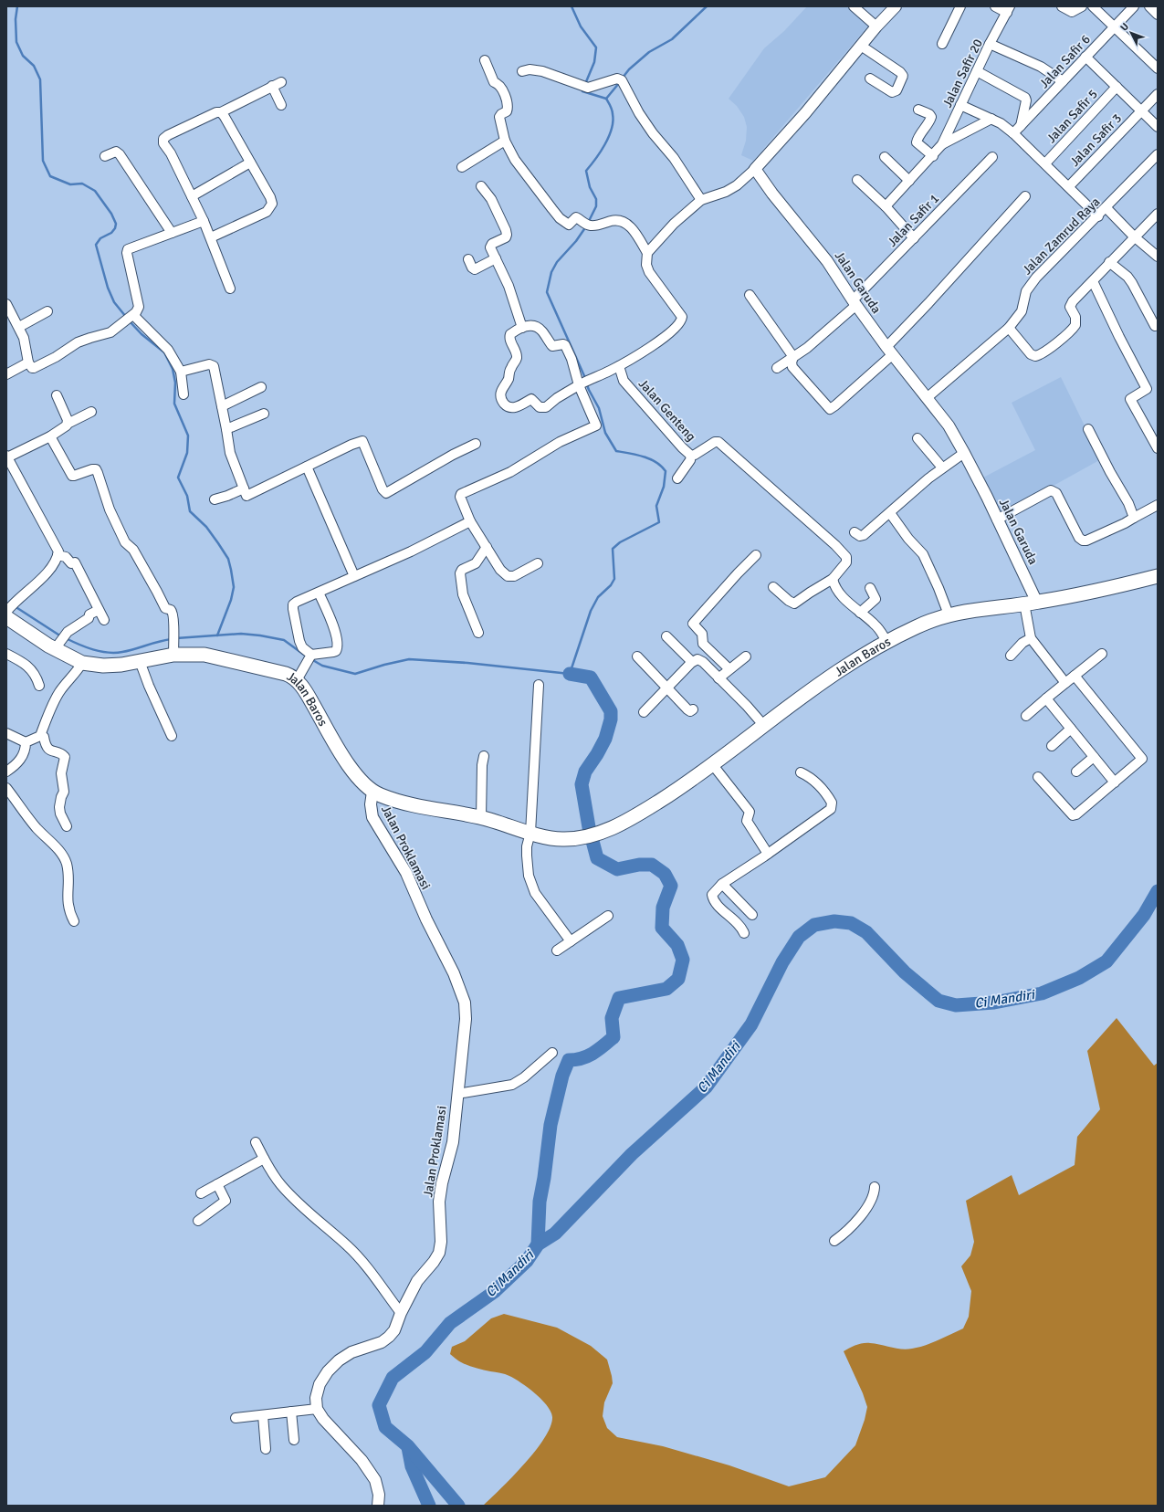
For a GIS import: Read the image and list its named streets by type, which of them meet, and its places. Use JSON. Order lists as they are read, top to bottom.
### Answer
{
  "streets": {
    "main road": ["Jalan Baros"],
    "street": [
      "Jalan Safir 6",
      "Jalan Safir 20",
      "Jalan Safir 5",
      "Jalan Safir 3",
      "Jalan Safir 1",
      "Jalan Zamrud Raya",
      "Jalan Garuda",
      "Jalan Genteng",
      "Jalan Proklamasi"
    ]
  },
  "crossings": [
    ["Jalan Safir 1", "Jalan Garuda"],
    ["Jalan Zamrud Raya", "Jalan Garuda"],
    ["Jalan Garuda", "Jalan Baros"],
    ["Jalan Baros", "Jalan Proklamasi"]
  ],
  "water": ["Ci Mandiri"],
  "north": "top left"
}
